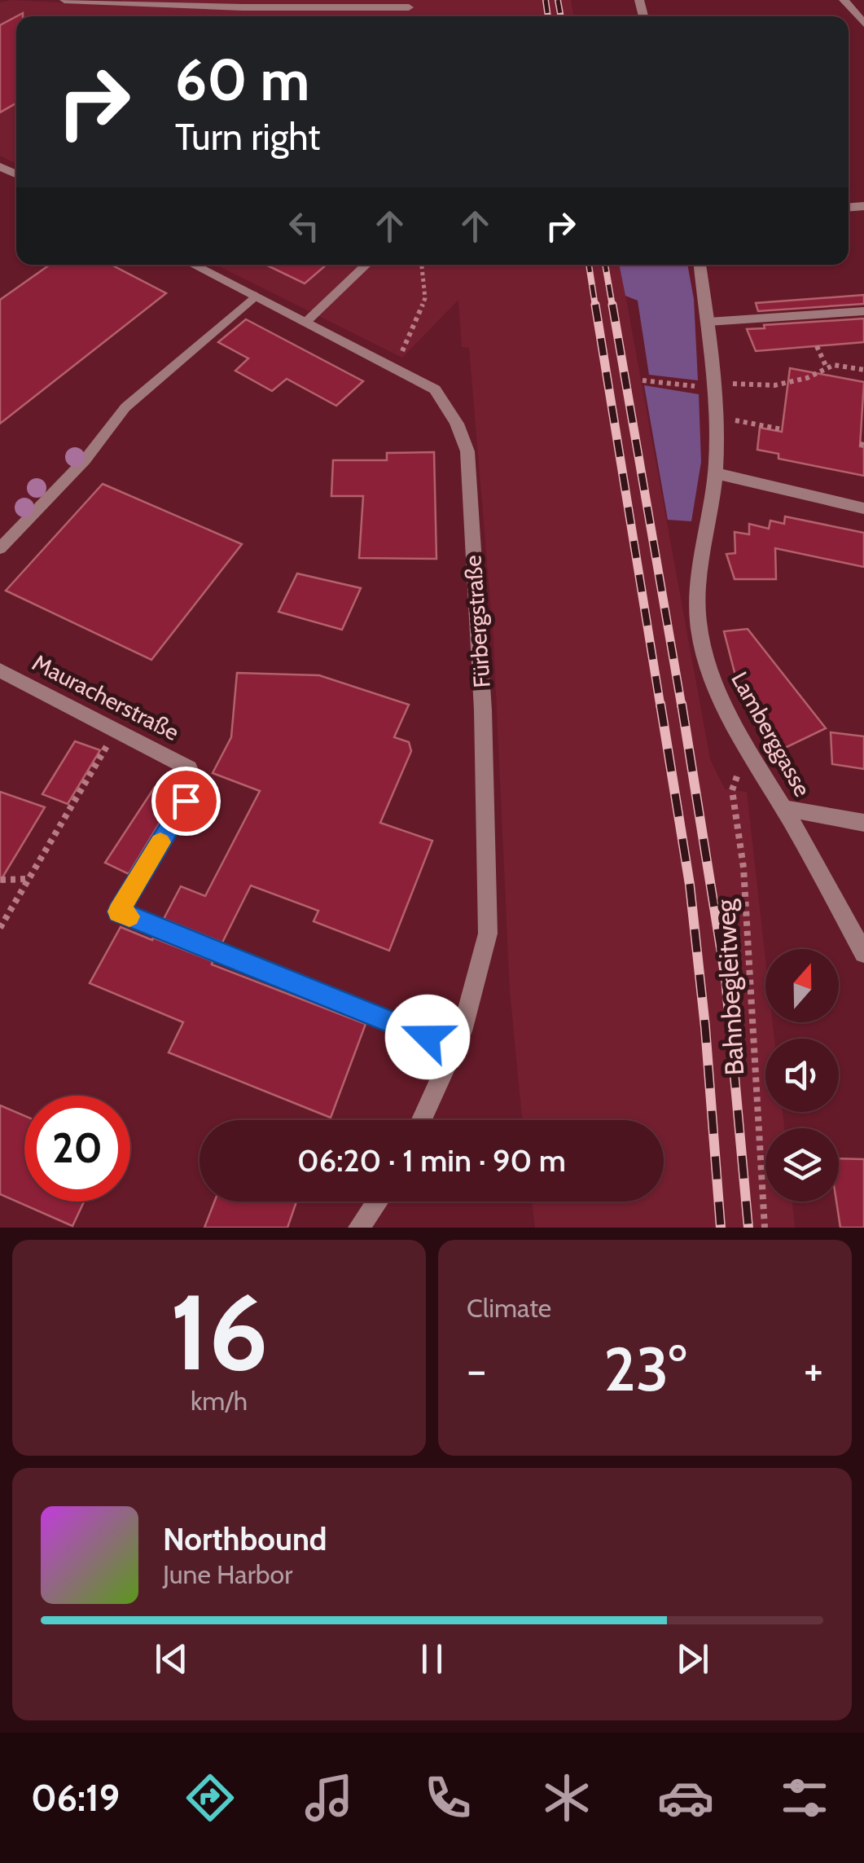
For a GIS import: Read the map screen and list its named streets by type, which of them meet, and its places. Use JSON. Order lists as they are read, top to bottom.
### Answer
{
  "streets": {
    "street": ["Fürbergstraße", "Mauracherstraße", "Lamberggasse"],
    "path": ["Bahnbegleitweg"]
  },
  "crossings": [
    ["Lamberggasse", "Bahnbegleitweg"]
  ],
  "north": "top",
  "page": {
    "turn": ["60 m", "Turn right"],
    "limit": "20",
    "trip": "06:20 · 1 min · 90 m",
    "tile": [
      ["16", "km/h"],
      "Climate"
    ],
    "heat": ["−", "23°", "+"],
    "song": ["Northbound", "June Harbor"],
    "tabs": "06:19"
  }
}
